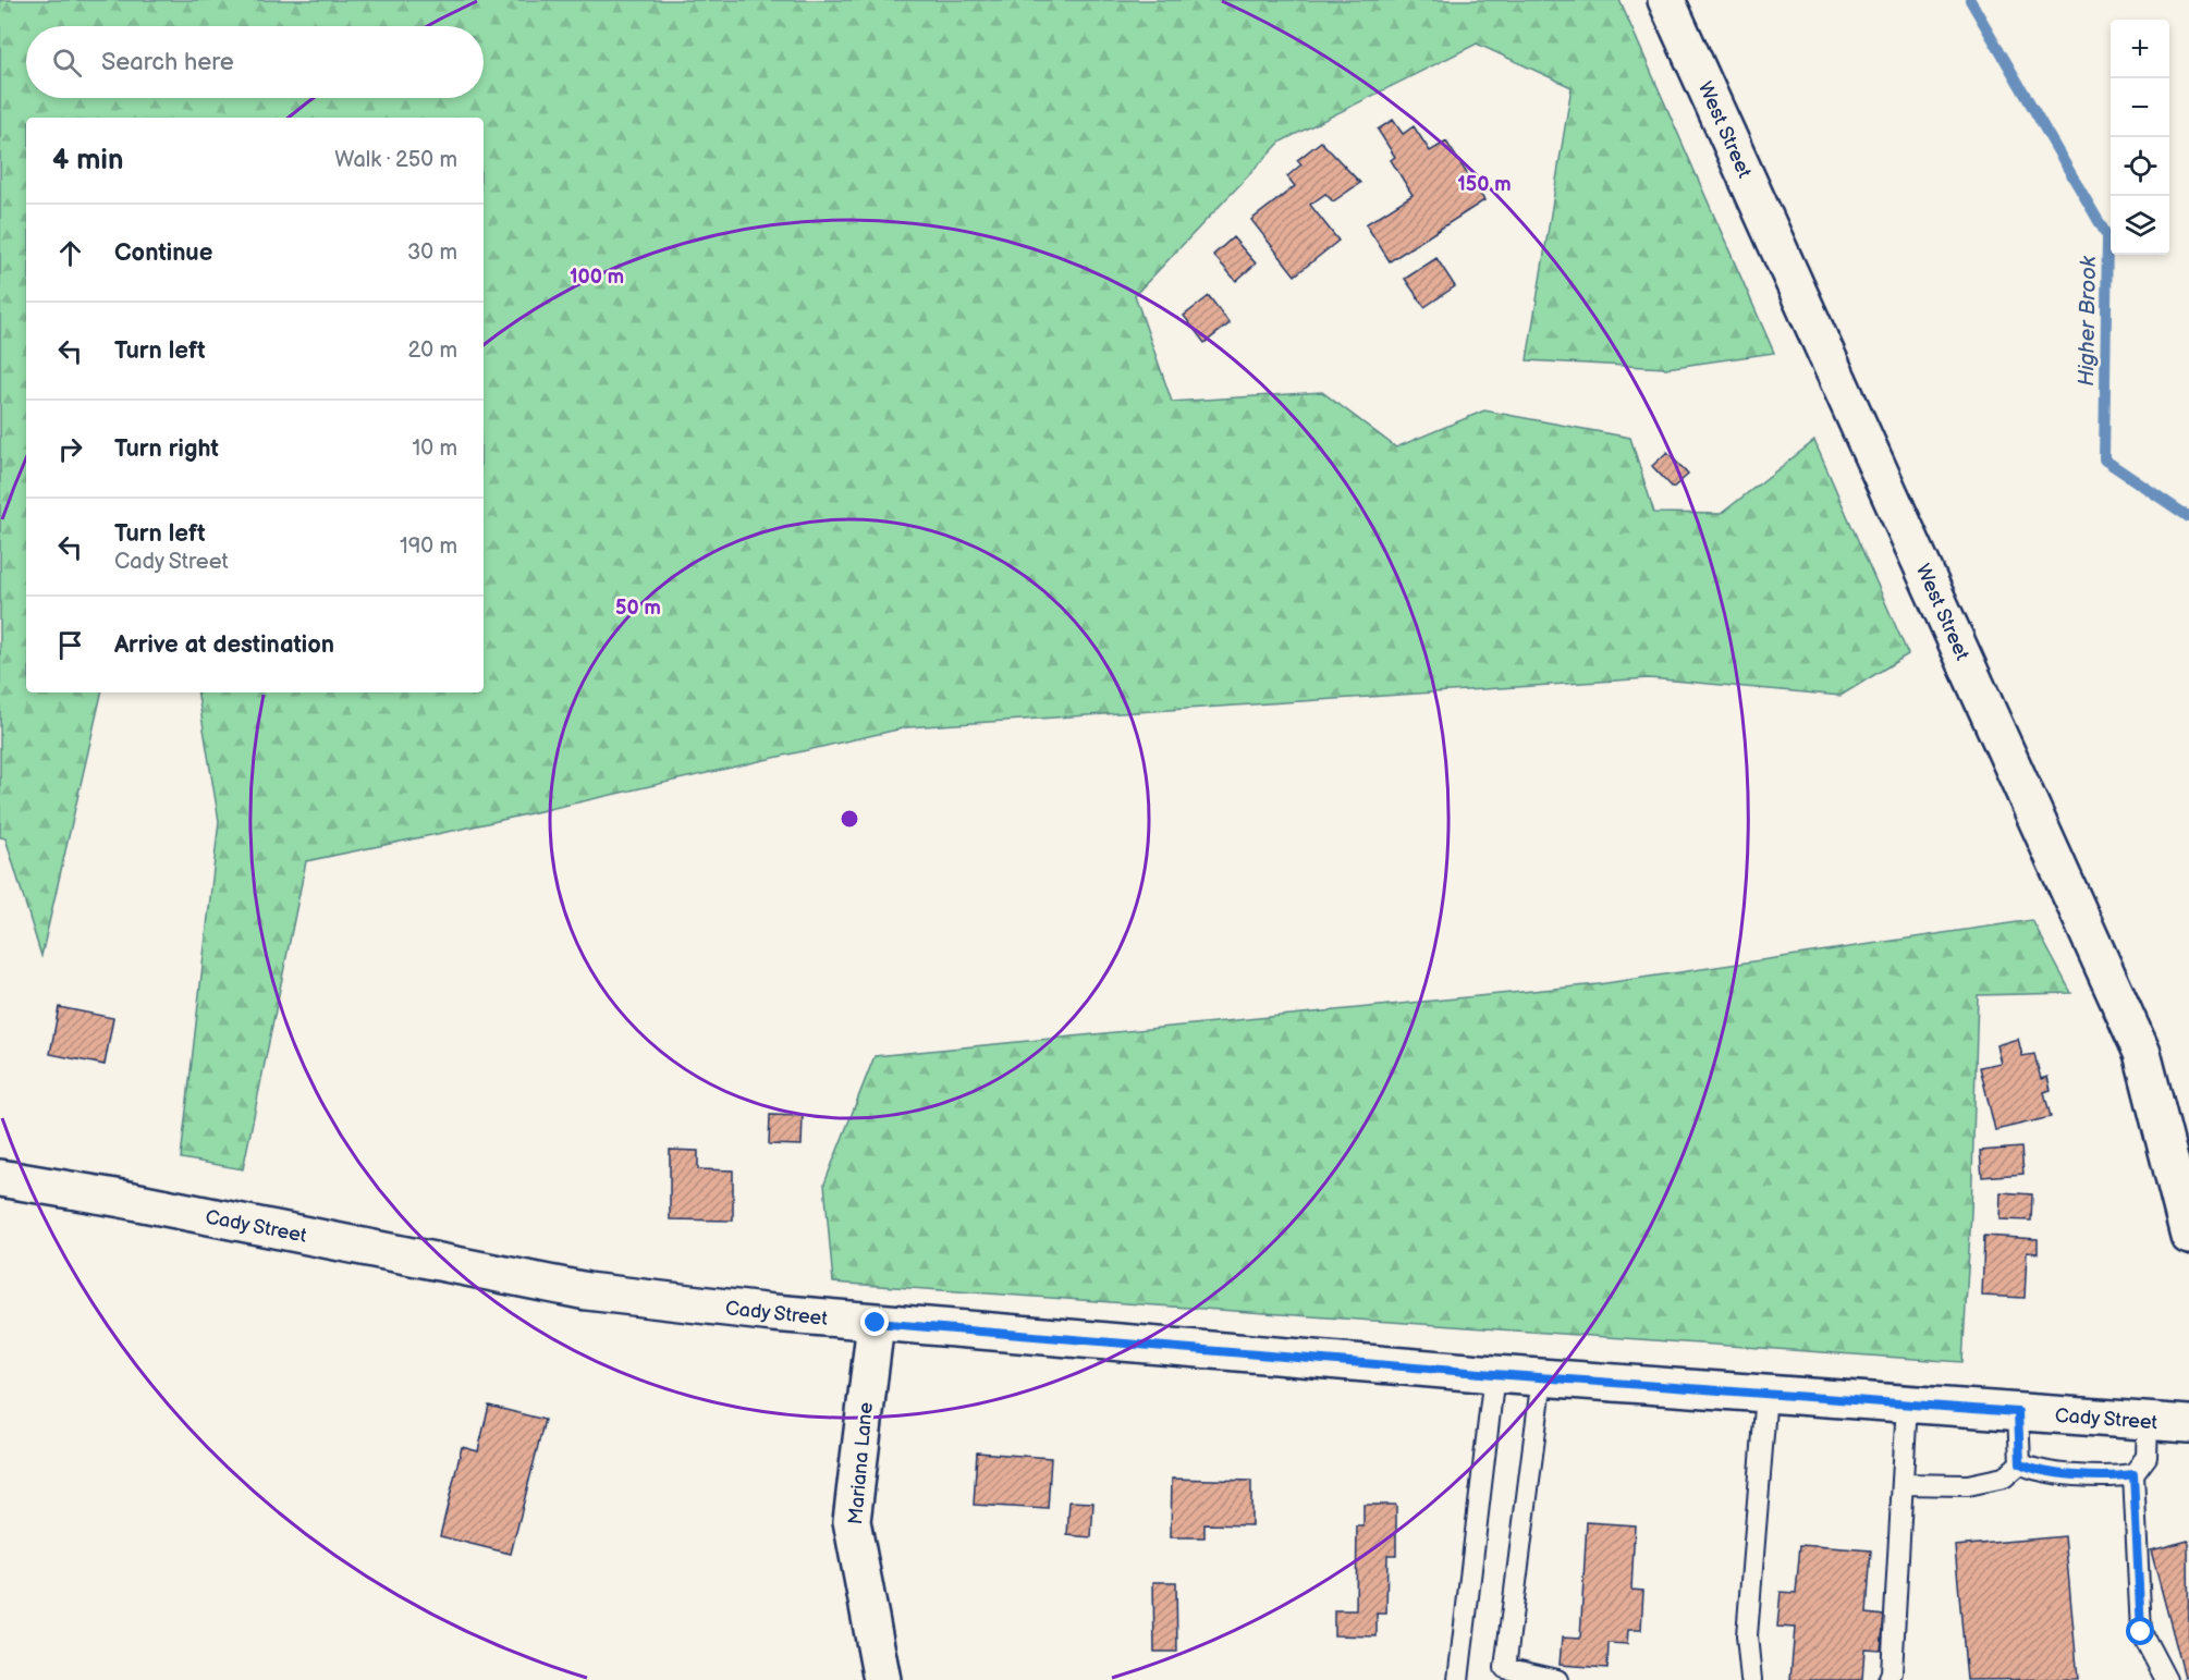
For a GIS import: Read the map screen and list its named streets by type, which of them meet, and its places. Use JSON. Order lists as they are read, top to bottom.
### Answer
{
  "streets": {
    "street": ["West Street", "Cady Street", "Mariana Lane"]
  },
  "crossings": [
    ["Cady Street", "Mariana Lane"]
  ],
  "water": ["Higher Brook"],
  "page": {
    "map_buttons": ["+", "−"],
    "search": "Search here",
    "heading": ["4 min", "Walk · 250 m"],
    "list": [
      ["Continue", "30 m"],
      ["Turn left", "20 m"],
      ["Turn right", "10 m"],
      ["Turn left", "Cady Street", "190 m"],
      "Arrive at destination"
    ]
  },
  "rings": ["150 m", "100 m", "50 m"]
}
